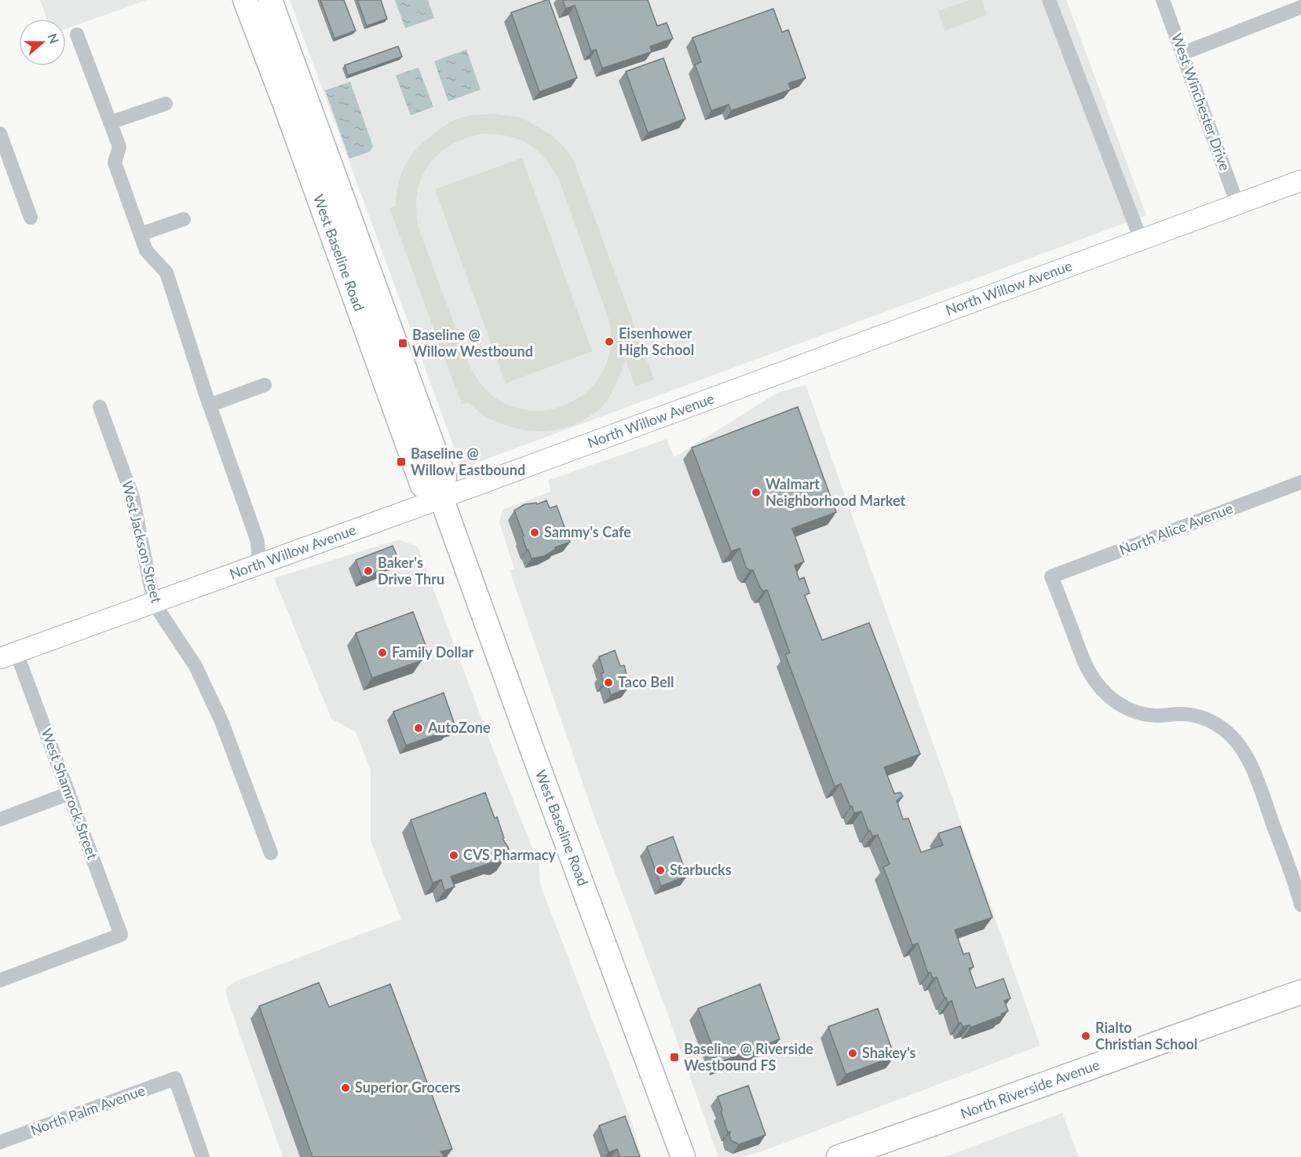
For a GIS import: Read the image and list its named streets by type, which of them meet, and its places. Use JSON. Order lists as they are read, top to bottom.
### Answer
{
  "streets": {
    "main road": ["West Baseline Road", "North Riverside Avenue"],
    "street": [
      "West Winchester Drive",
      "North Willow Avenue",
      "North Alice Avenue",
      "West Jackson Street",
      "West Shamrock Street",
      "North Palm Avenue"
    ]
  },
  "crossings": [
    ["West Winchester Drive", "North Willow Avenue"],
    ["West Baseline Road", "North Willow Avenue"],
    ["North Willow Avenue", "West Jackson Street"],
    ["North Willow Avenue", "West Shamrock Street"]
  ],
  "places": {
    "other": [
      "Eisenhower High School",
      "Walmart Neighborhood Market",
      "Sammy's Cafe",
      "Baker's Drive Thru",
      "Family Dollar",
      "Taco Bell",
      "AutoZone",
      "CVS Pharmacy",
      "Starbucks",
      "Rialto Christian School",
      "Shakey's",
      "Superior Grocers"
    ],
    "transit": ["Baseline @ Willow Westbound", "Baseline @ Willow Eastbound", "Baseline @ Riverside Westbound FS"]
  },
  "north": "right"
}
